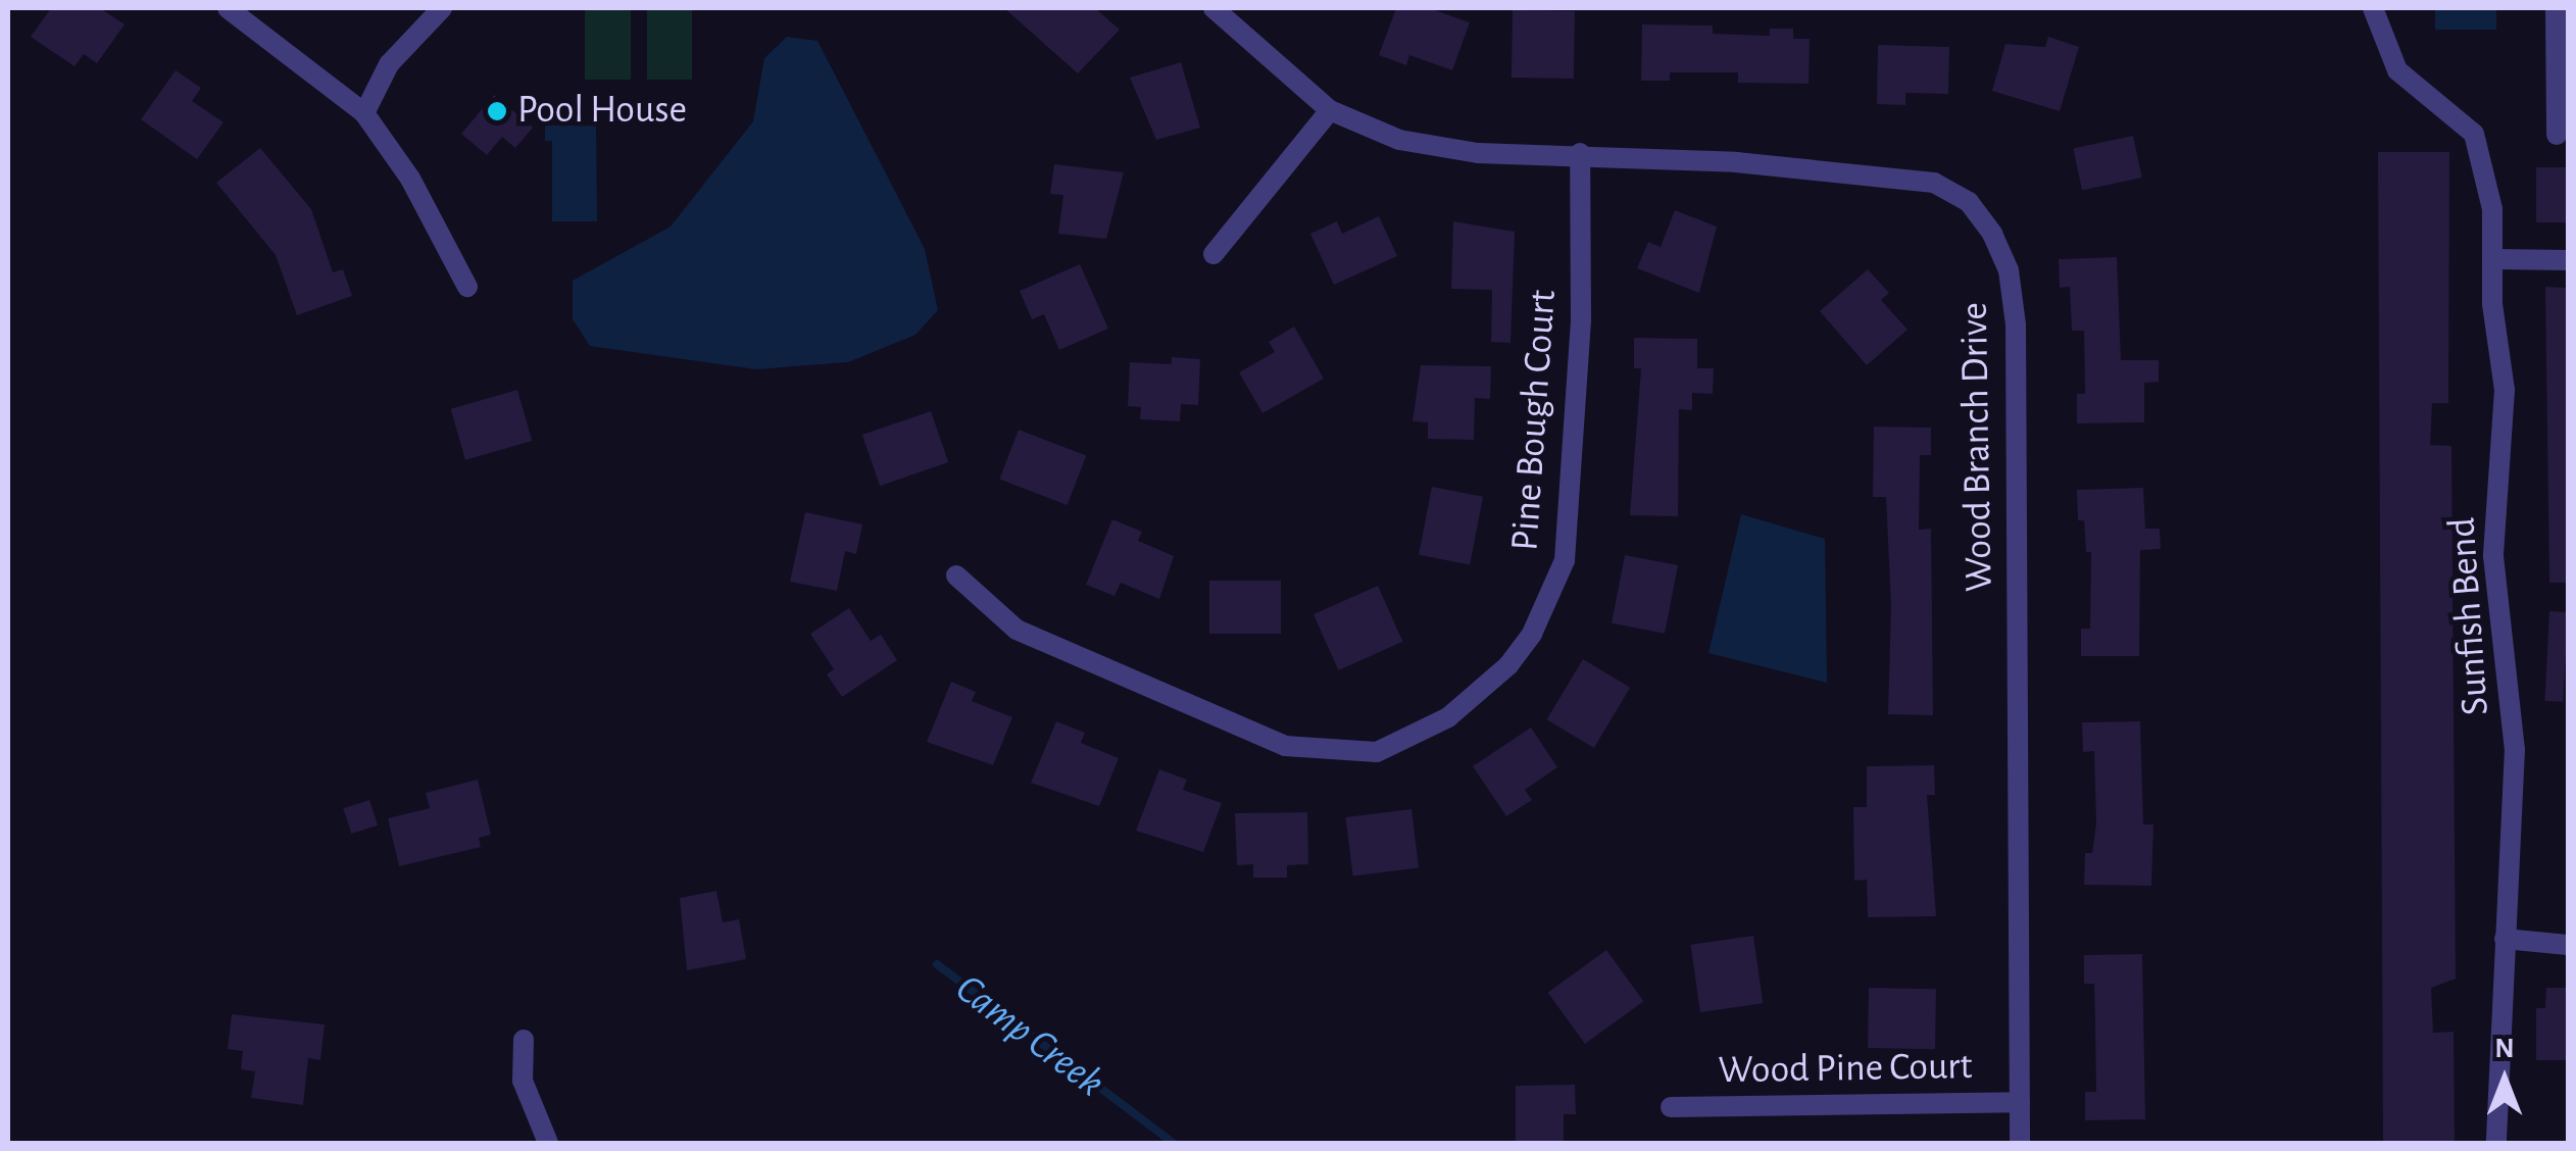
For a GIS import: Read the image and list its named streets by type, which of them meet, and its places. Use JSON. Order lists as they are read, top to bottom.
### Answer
{
  "streets": {
    "street": [
      "Pine Bough Court",
      "Wood Branch Drive",
      "Sunfish Bend",
      "Wood Pine Court"
    ]
  },
  "crossings": [
    ["Pine Bough Court", "Wood Branch Drive"],
    ["Wood Branch Drive", "Wood Pine Court"]
  ],
  "water": ["Camp Creek"],
  "places": ["Pool House"],
  "north": "top"
}
